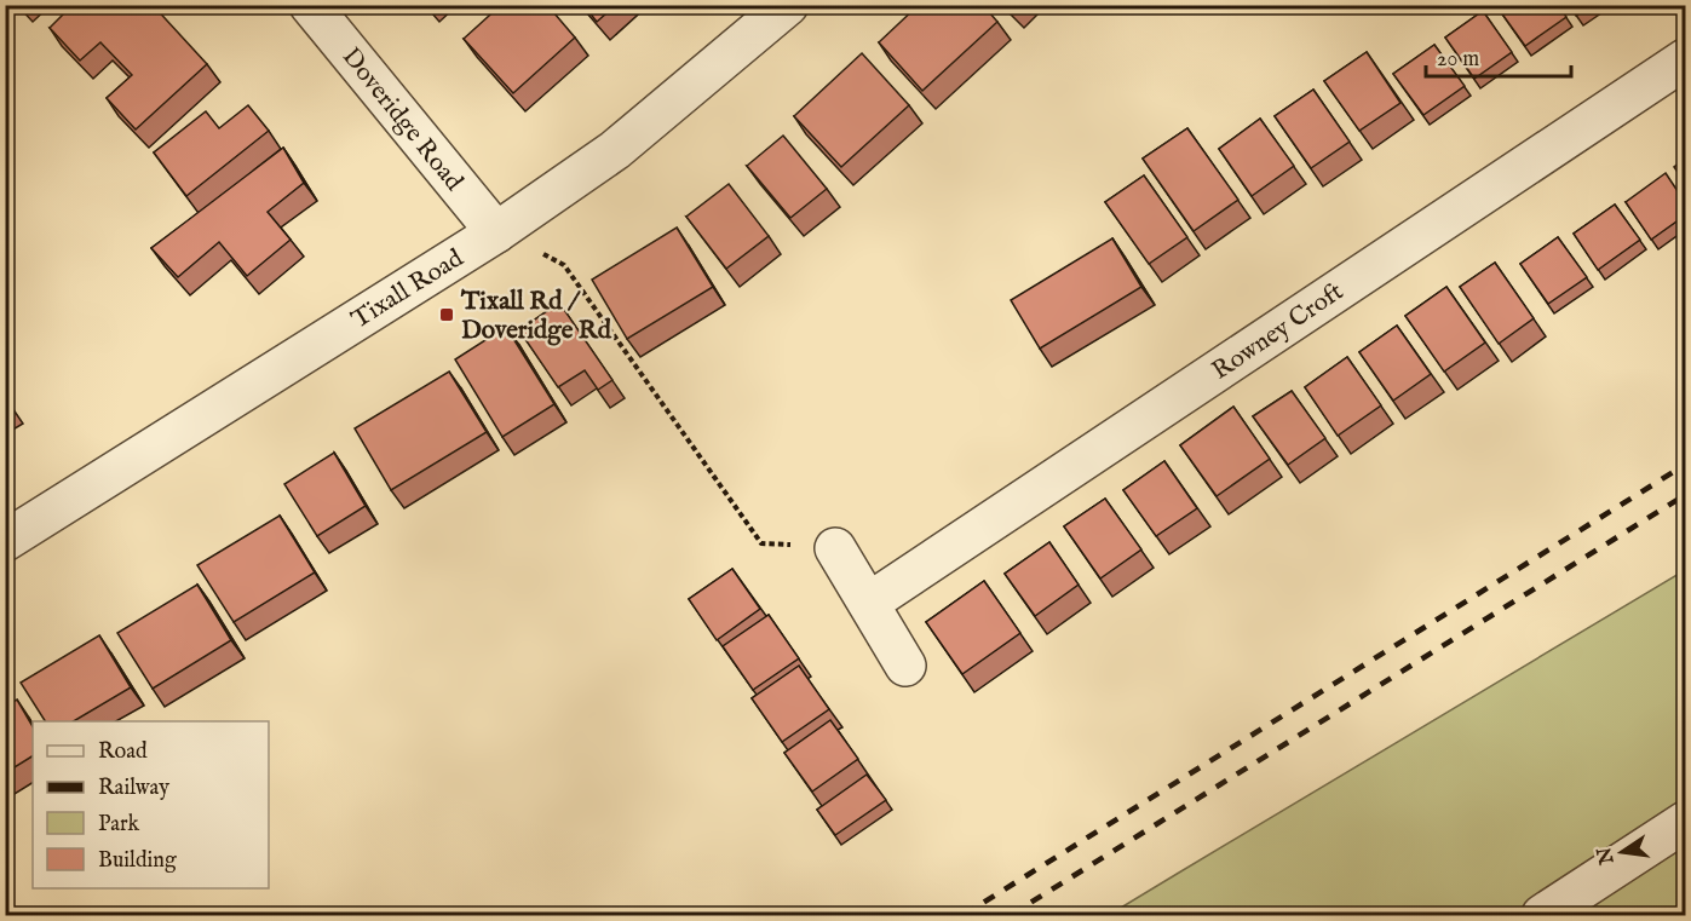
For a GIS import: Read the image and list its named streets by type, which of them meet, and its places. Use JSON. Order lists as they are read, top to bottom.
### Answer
{
  "streets": {
    "street": ["Doveridge Road", "Tixall Road", "Rowney Croft"]
  },
  "crossings": [
    ["Doveridge Road", "Tixall Road"]
  ],
  "places": {
    "transit": ["Tixall Rd / Doveridge Rd"]
  },
  "legend": [
    "Road",
    "Railway",
    "Park",
    "Building"
  ],
  "scale_bar": "20 m",
  "north": "left"
}
